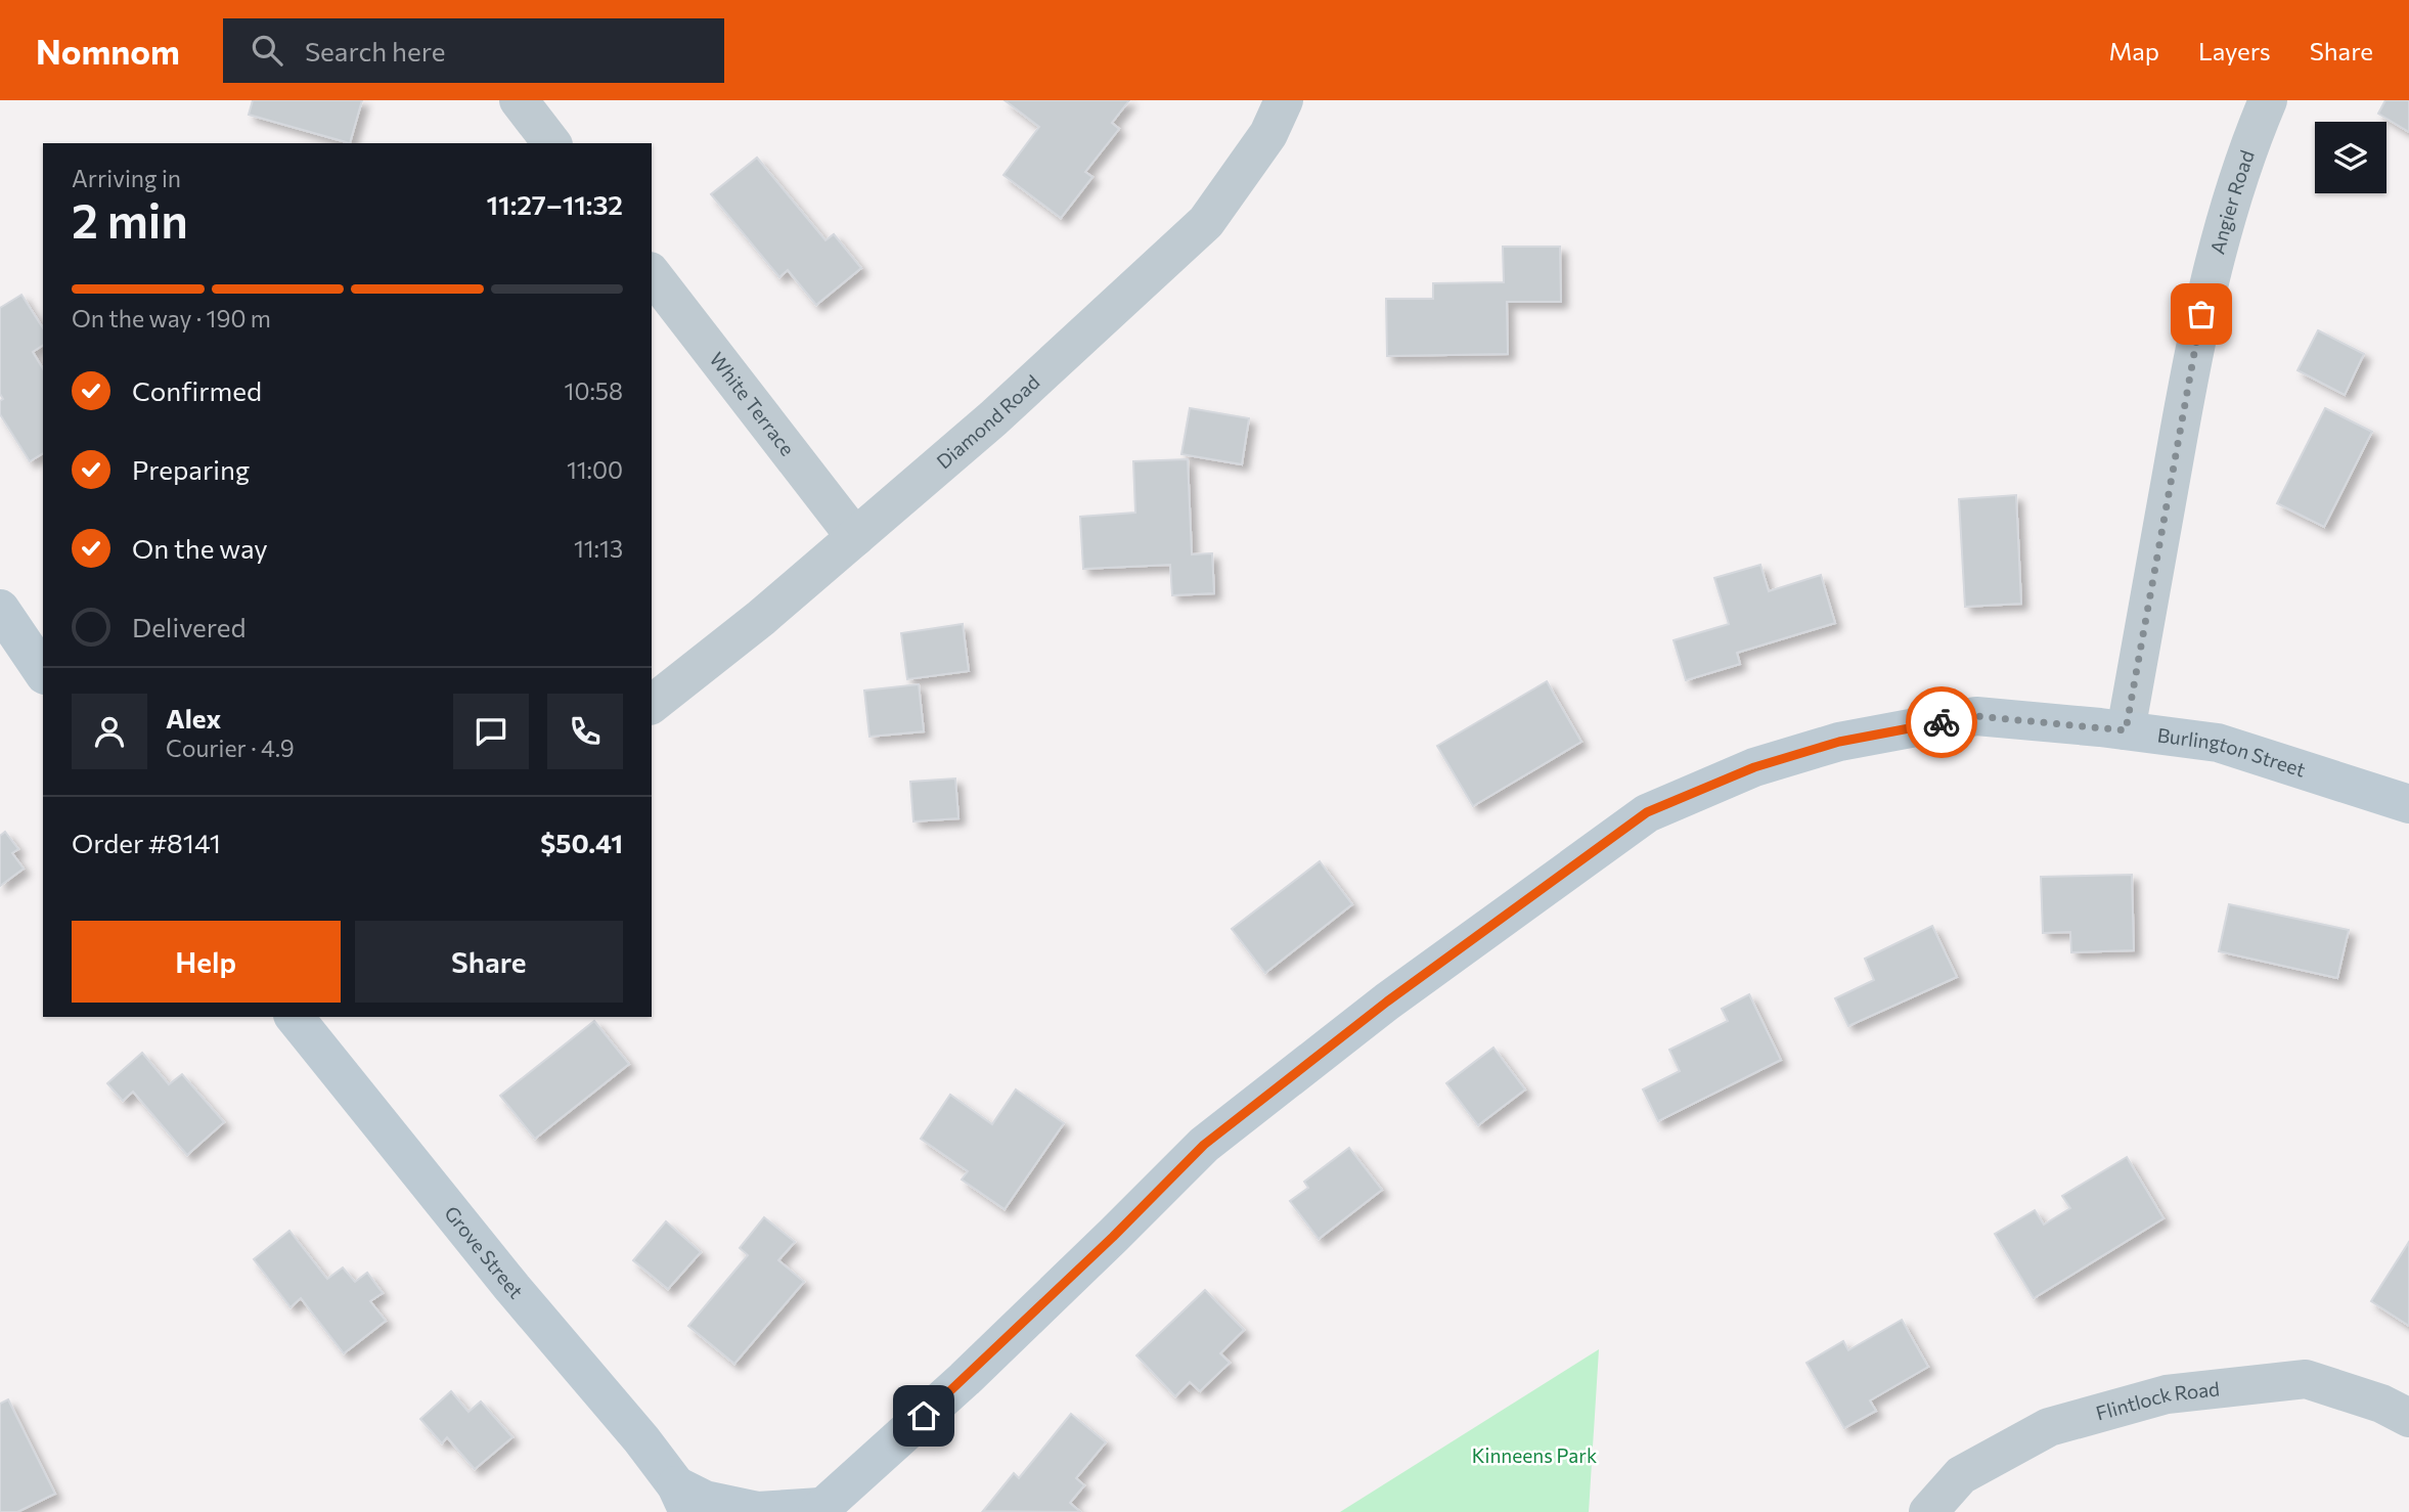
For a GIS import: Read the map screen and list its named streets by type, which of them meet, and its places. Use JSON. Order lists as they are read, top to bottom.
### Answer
{
  "streets": {
    "street": [
      "Angier Road",
      "White Terrace",
      "Diamond Road",
      "Burlington Street",
      "Grove Street",
      "Flintlock Road"
    ]
  },
  "crossings": [
    ["Angier Road", "Burlington Street"],
    ["White Terrace", "Diamond Road"],
    ["Burlington Street", "Grove Street"]
  ],
  "parks": ["Kinneens Park"],
  "page": {
    "header": "Nomnom",
    "search": "Search here",
    "nav": ["Map", "Layers", "Share"],
    "heading": ["2 min", "Arriving in", "11:27–11:32"],
    "panel": [
      "Alex",
      "Courier · 4.9",
      "Order #8141",
      "$50.41"
    ],
    "bar": "On the way · 190 m",
    "list": [
      ["Confirmed", "10:58"],
      ["Preparing", "11:00"],
      ["On the way", "11:13"],
      "Delivered"
    ],
    "buttons": ["Help", "Share"]
  }
}
